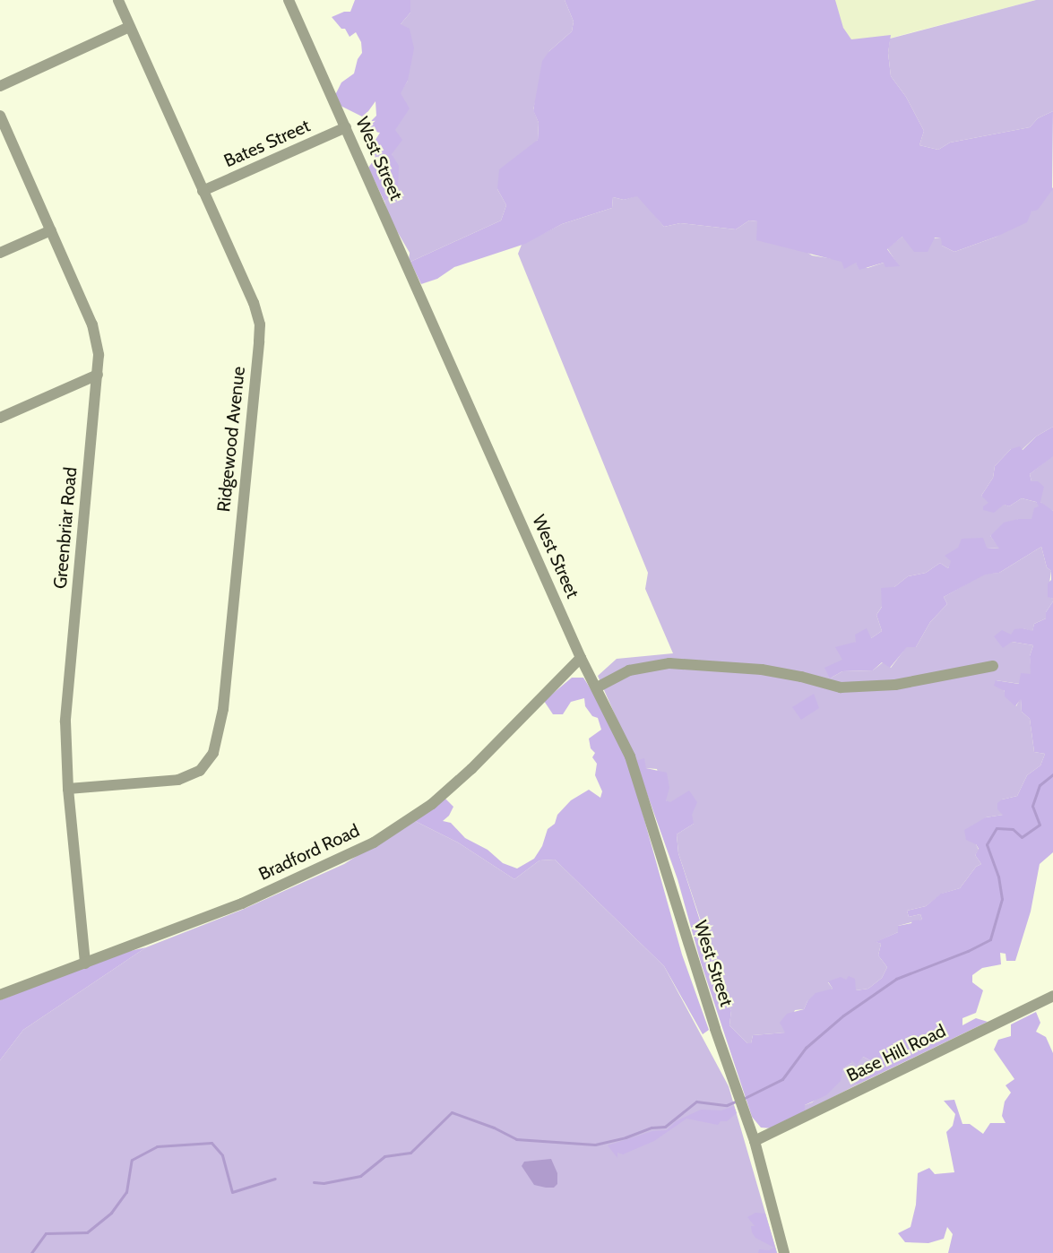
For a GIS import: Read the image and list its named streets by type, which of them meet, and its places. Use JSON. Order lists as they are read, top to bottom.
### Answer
{
  "streets": {
    "street": [
      "Bates Street",
      "West Street",
      "Ridgewood Avenue",
      "Greenbriar Road",
      "Bradford Road",
      "Base Hill Road"
    ]
  },
  "crossings": [
    ["Bates Street", "West Street"],
    ["Bates Street", "Ridgewood Avenue"],
    ["West Street", "Bradford Road"],
    ["West Street", "Base Hill Road"],
    ["Ridgewood Avenue", "Greenbriar Road"],
    ["Greenbriar Road", "Bradford Road"]
  ]
}
